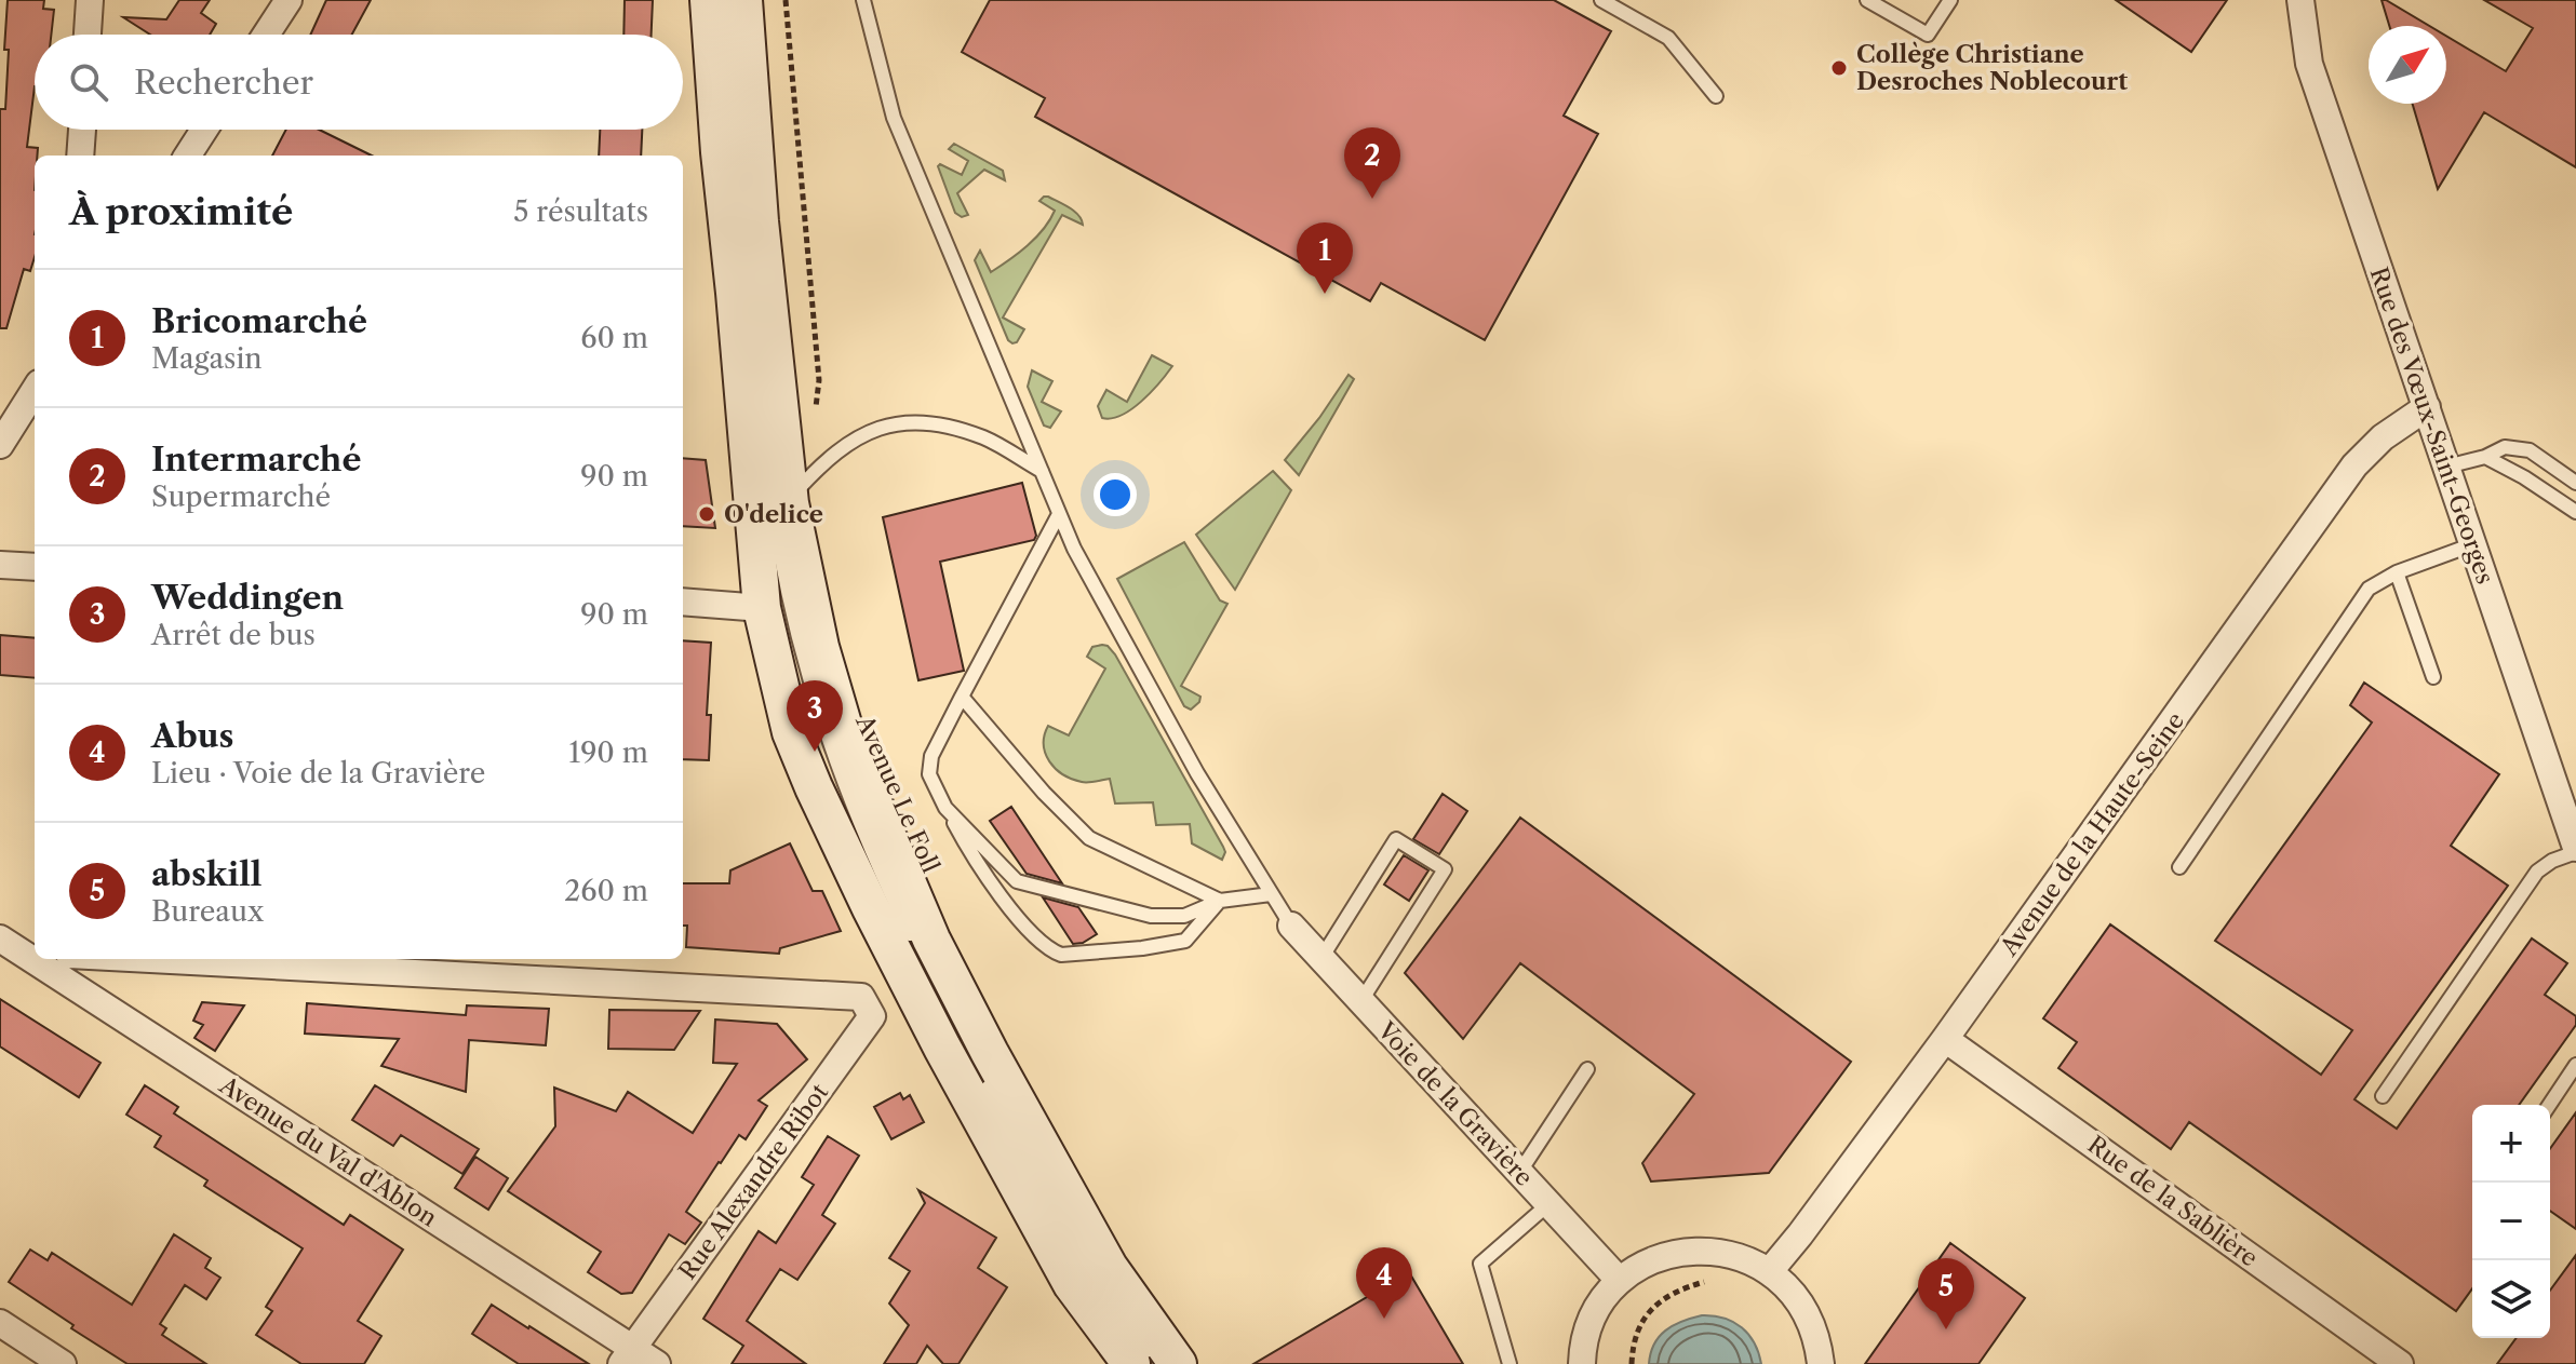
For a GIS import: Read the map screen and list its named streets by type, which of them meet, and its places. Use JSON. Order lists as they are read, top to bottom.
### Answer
{
  "streets": {
    "main road": ["Avenue Le Foll"],
    "street": [
      "Rue des Vœux-Saint-Georges",
      "Avenue de la Haute-Seine",
      "Voie de la Gravière",
      "Avenue du Val d'Ablon",
      "Rue Alexandre Ribot",
      "Rue de la Sablière"
    ]
  },
  "crossings": [
    ["Rue des Vœux-Saint-Georges", "Avenue de la Haute-Seine"],
    ["Avenue de la Haute-Seine", "Rue de la Sablière"],
    ["Avenue du Val d'Ablon", "Rue Alexandre Ribot"]
  ],
  "places": ["Collège Christiane Desroches Noblecourt", "O'delice"],
  "north": "top right",
  "page": {
    "search": "Rechercher",
    "pins": [
      "2",
      "1",
      "3",
      "4",
      "5"
    ],
    "heading": ["À proximité", "5 résultats"],
    "list": [
      {
        "mark": "1",
        "name": "Bricomarché",
        "note": "Magasin",
        "value": "60 m"
      },
      {
        "mark": "2",
        "name": "Intermarché",
        "note": "Supermarché",
        "value": "90 m"
      },
      {
        "mark": "3",
        "name": "Weddingen",
        "note": "Arrêt de bus",
        "value": "90 m"
      },
      {
        "mark": "4",
        "name": "Abus",
        "note": "Lieu · Voie de la Gravière",
        "value": "190 m"
      },
      {
        "mark": "5",
        "name": "abskill",
        "note": "Bureaux",
        "value": "260 m"
      }
    ],
    "map_buttons": ["+", "−"]
  }
}
